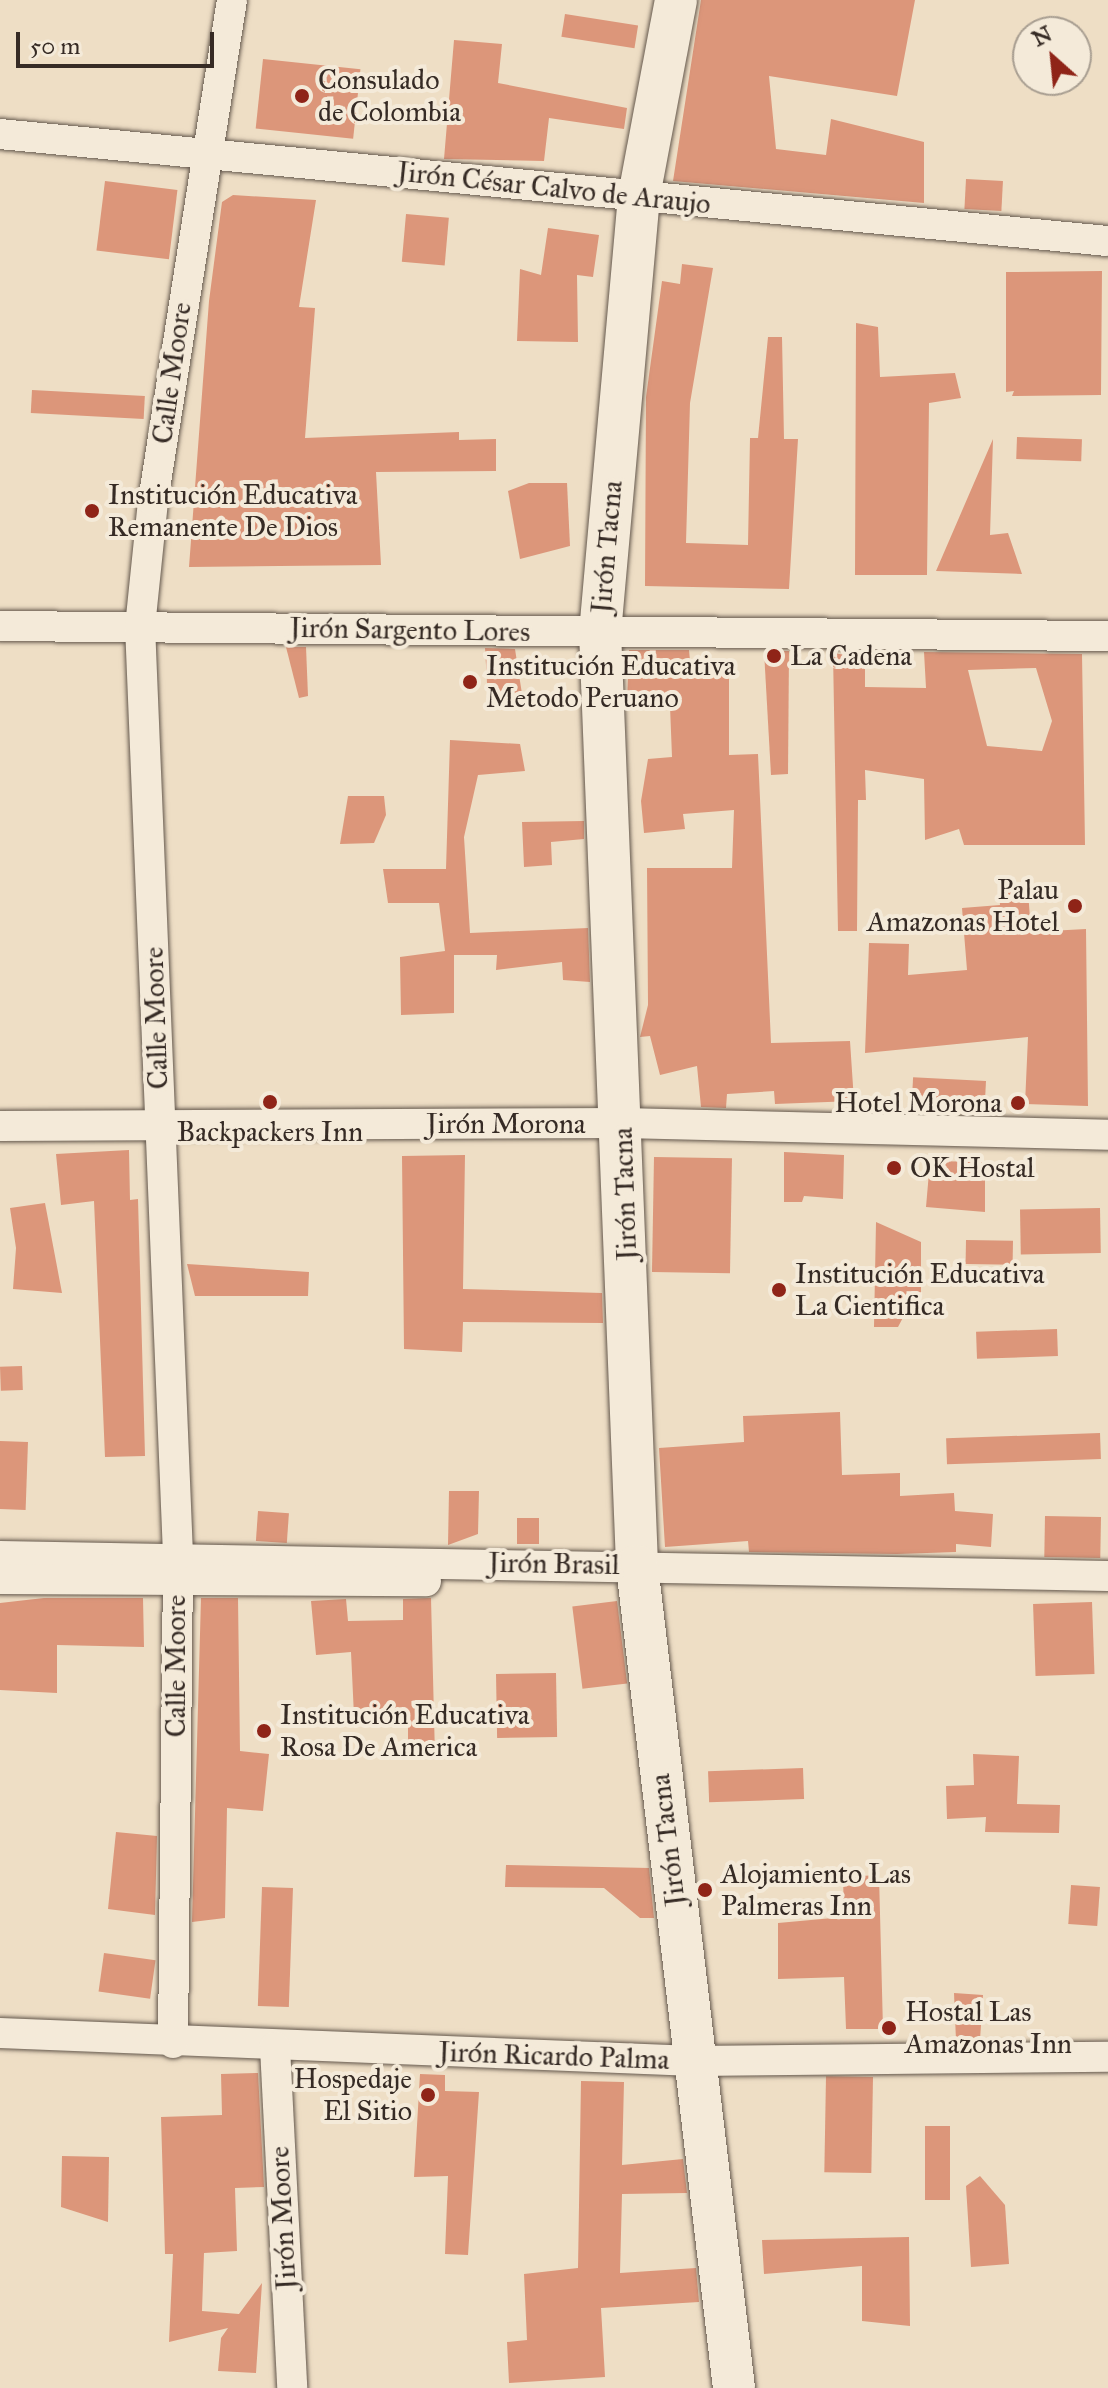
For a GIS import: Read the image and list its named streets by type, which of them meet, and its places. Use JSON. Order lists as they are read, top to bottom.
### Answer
{
  "streets": {
    "street": [
      "Jirón César Calvo de Araujo",
      "Calle Moore",
      "Jirón Tacna",
      "Jirón Sargento Lores",
      "Jirón Morona",
      "Jirón Brasil",
      "Jirón Ricardo Palma",
      "Jirón Moore"
    ]
  },
  "crossings": [
    ["Jirón César Calvo de Araujo", "Calle Moore"],
    ["Jirón César Calvo de Araujo", "Jirón Tacna"],
    ["Calle Moore", "Jirón Sargento Lores"],
    ["Calle Moore", "Jirón Morona"],
    ["Calle Moore", "Jirón Brasil"],
    ["Calle Moore", "Jirón Ricardo Palma"],
    ["Jirón Tacna", "Jirón Sargento Lores"],
    ["Jirón Tacna", "Jirón Morona"],
    ["Jirón Tacna", "Jirón Brasil"],
    ["Jirón Tacna", "Jirón Ricardo Palma"],
    ["Jirón Ricardo Palma", "Jirón Moore"]
  ],
  "places": [
    "Consulado de Colombia",
    "Institución Educativa Remanente De Dios",
    "La Cadena",
    "Institución Educativa Metodo Peruano",
    "Palau Amazonas Hotel",
    "Backpackers Inn",
    "Hotel Morona",
    "OK Hostal",
    "Institución Educativa La Cientifica",
    "Institución Educativa Rosa De America",
    "Alojamiento Las Palmeras Inn",
    "Hostal Las Amazonas Inn",
    "Hospedaje El Sitio"
  ],
  "scale_bar": "50 m",
  "north": "top left"
}
